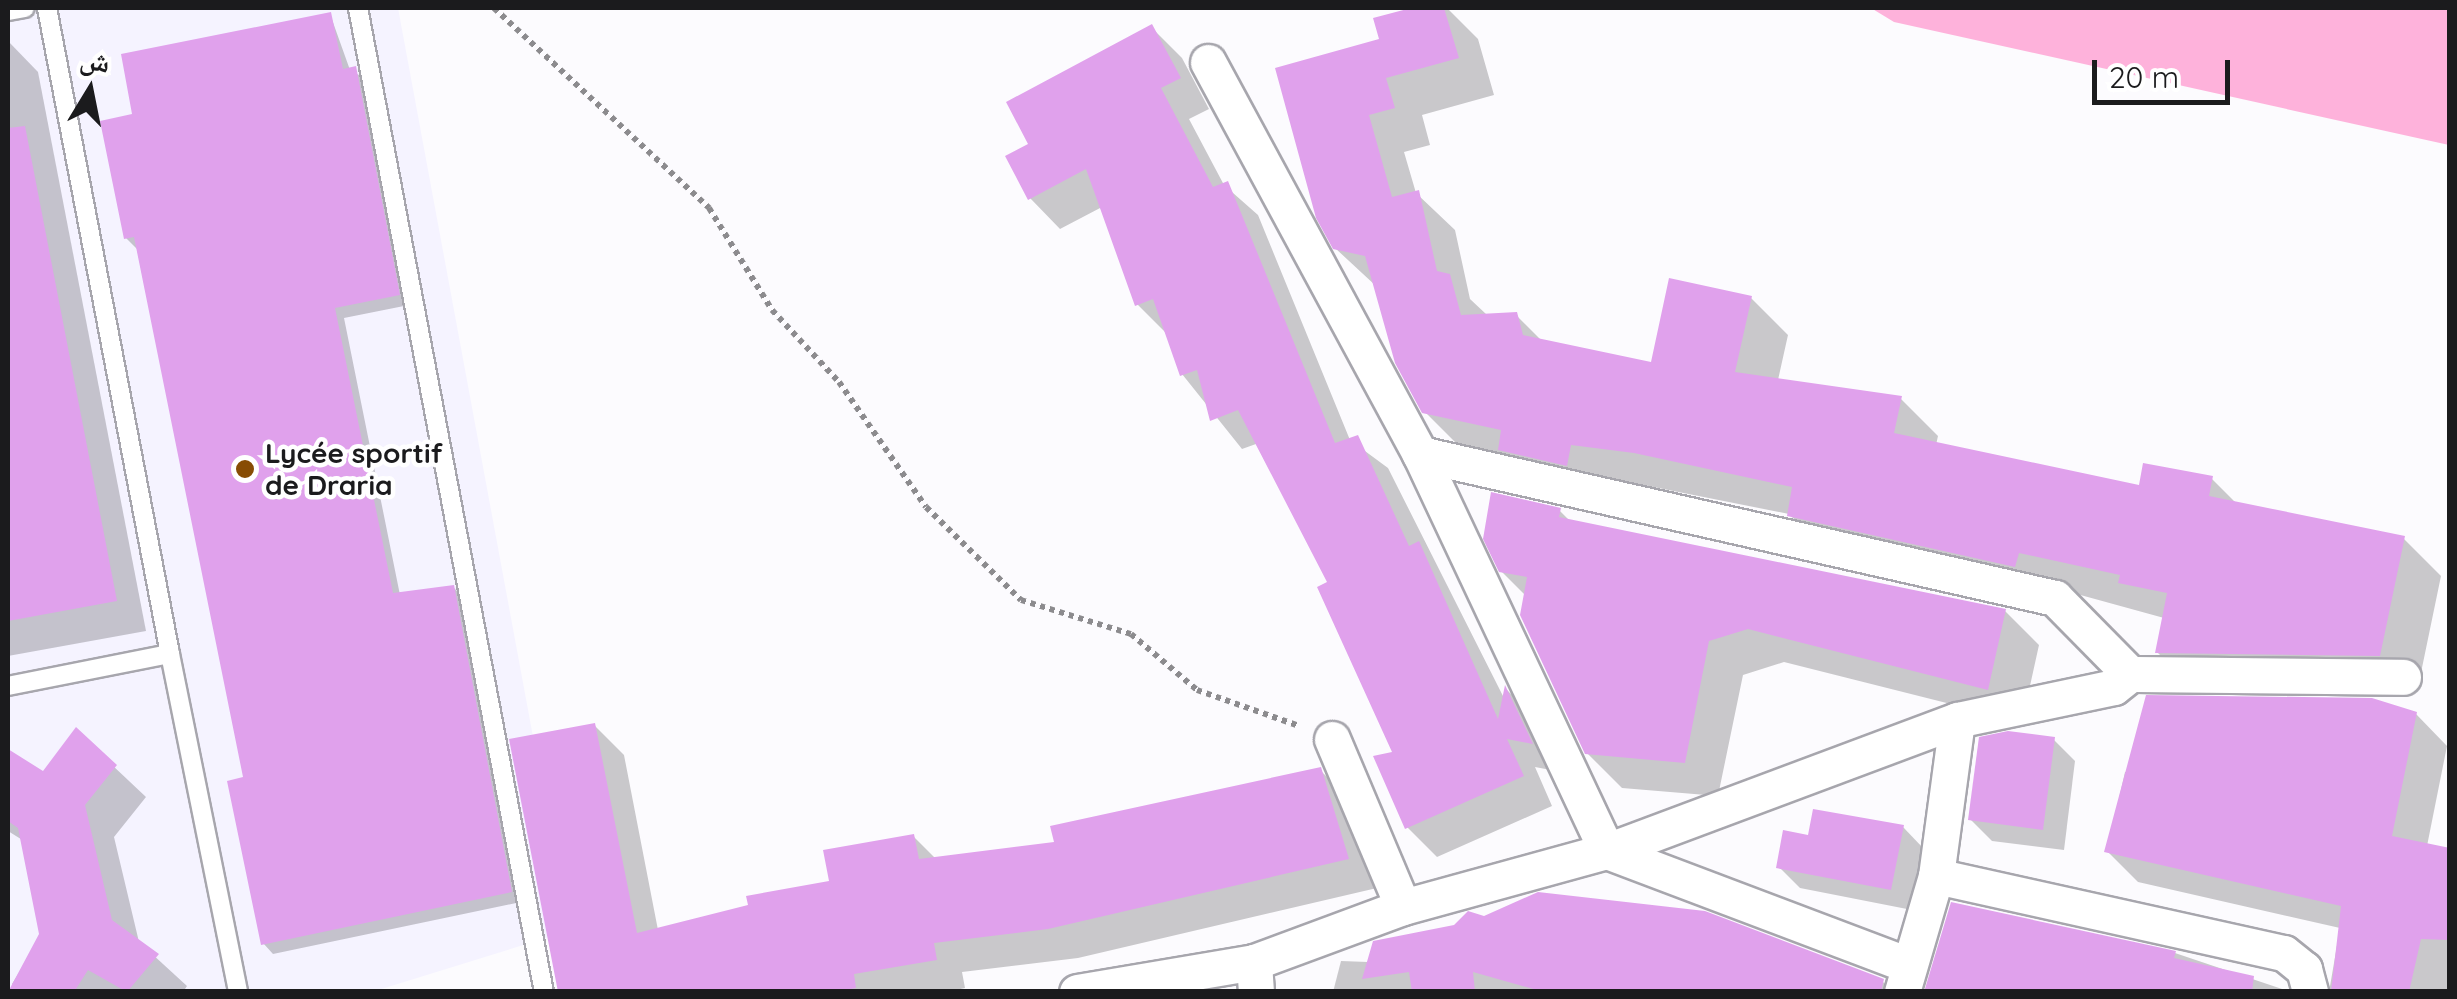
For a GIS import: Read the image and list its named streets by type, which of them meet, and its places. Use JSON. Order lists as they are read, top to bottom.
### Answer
{
  "places": ["Lycée sportif de Draria"],
  "scale_bar": "20 m",
  "north": "top"
}
